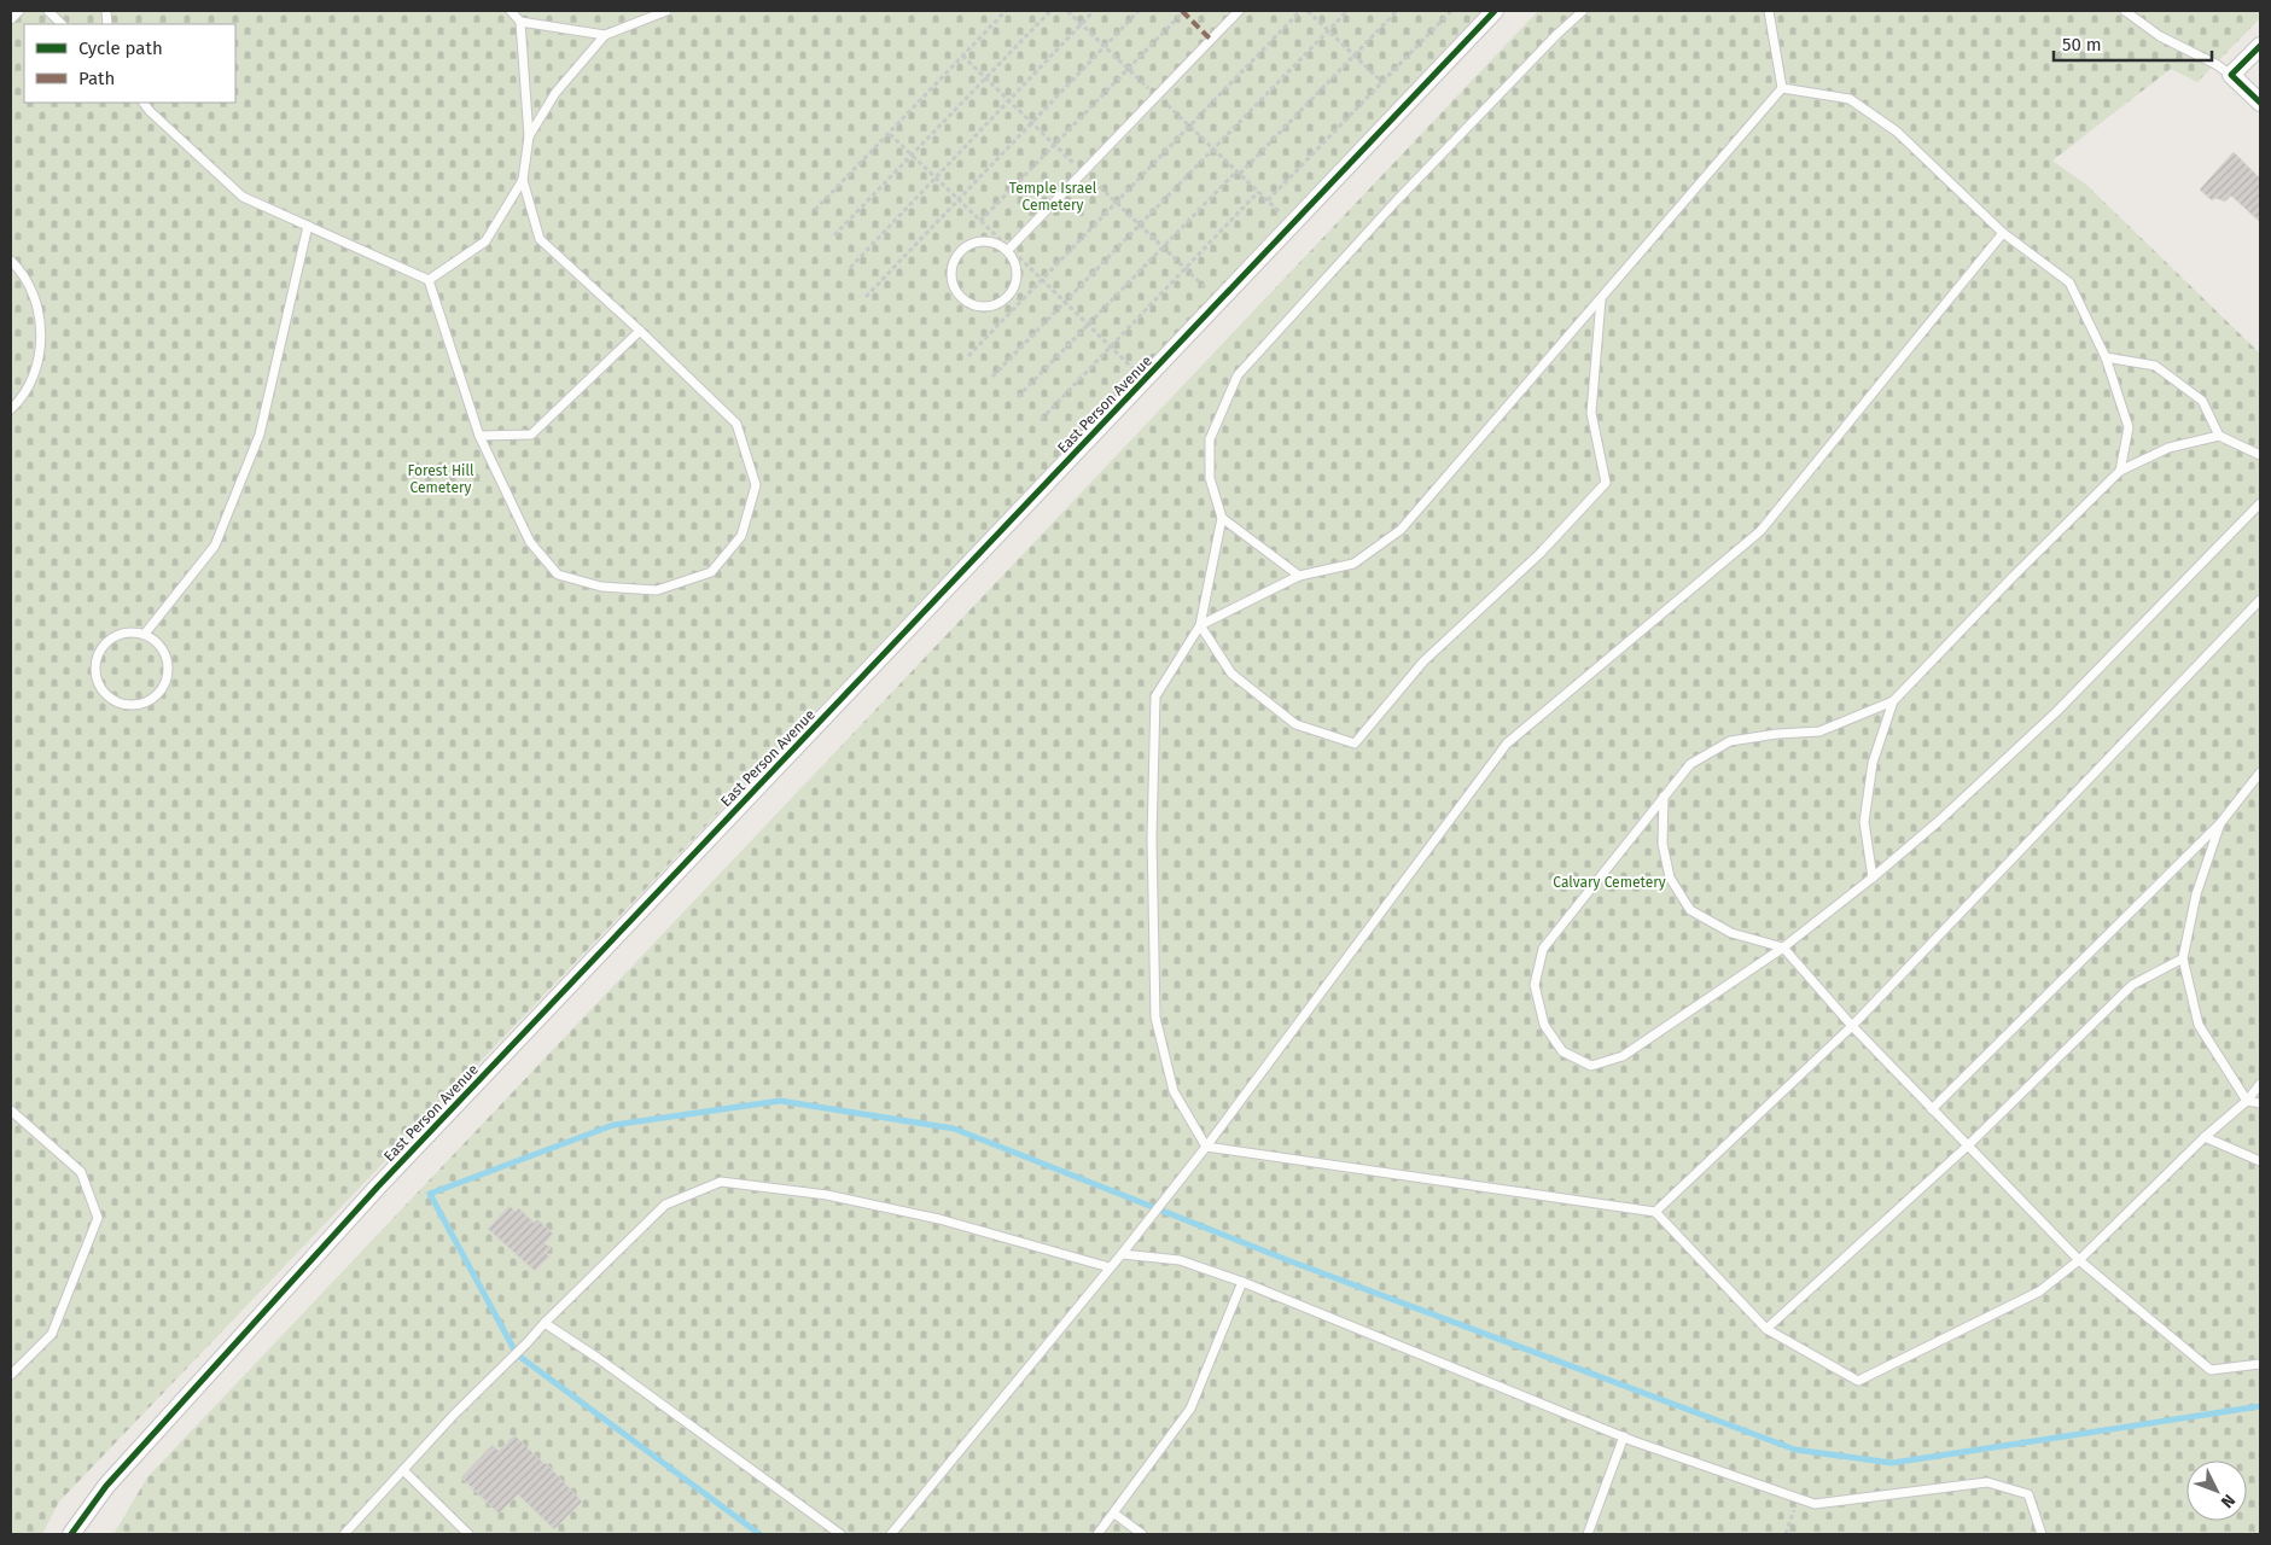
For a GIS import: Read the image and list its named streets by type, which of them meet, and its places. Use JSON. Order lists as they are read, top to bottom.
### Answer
{
  "streets": {
    "street": ["East Person Avenue"]
  },
  "parks": ["Temple Israel Cemetery", "Forest Hill Cemetery", "Calvary Cemetery"],
  "legend": ["Cycle path", "Path"],
  "scale_bar": "50 m",
  "north": "bottom right"
}
